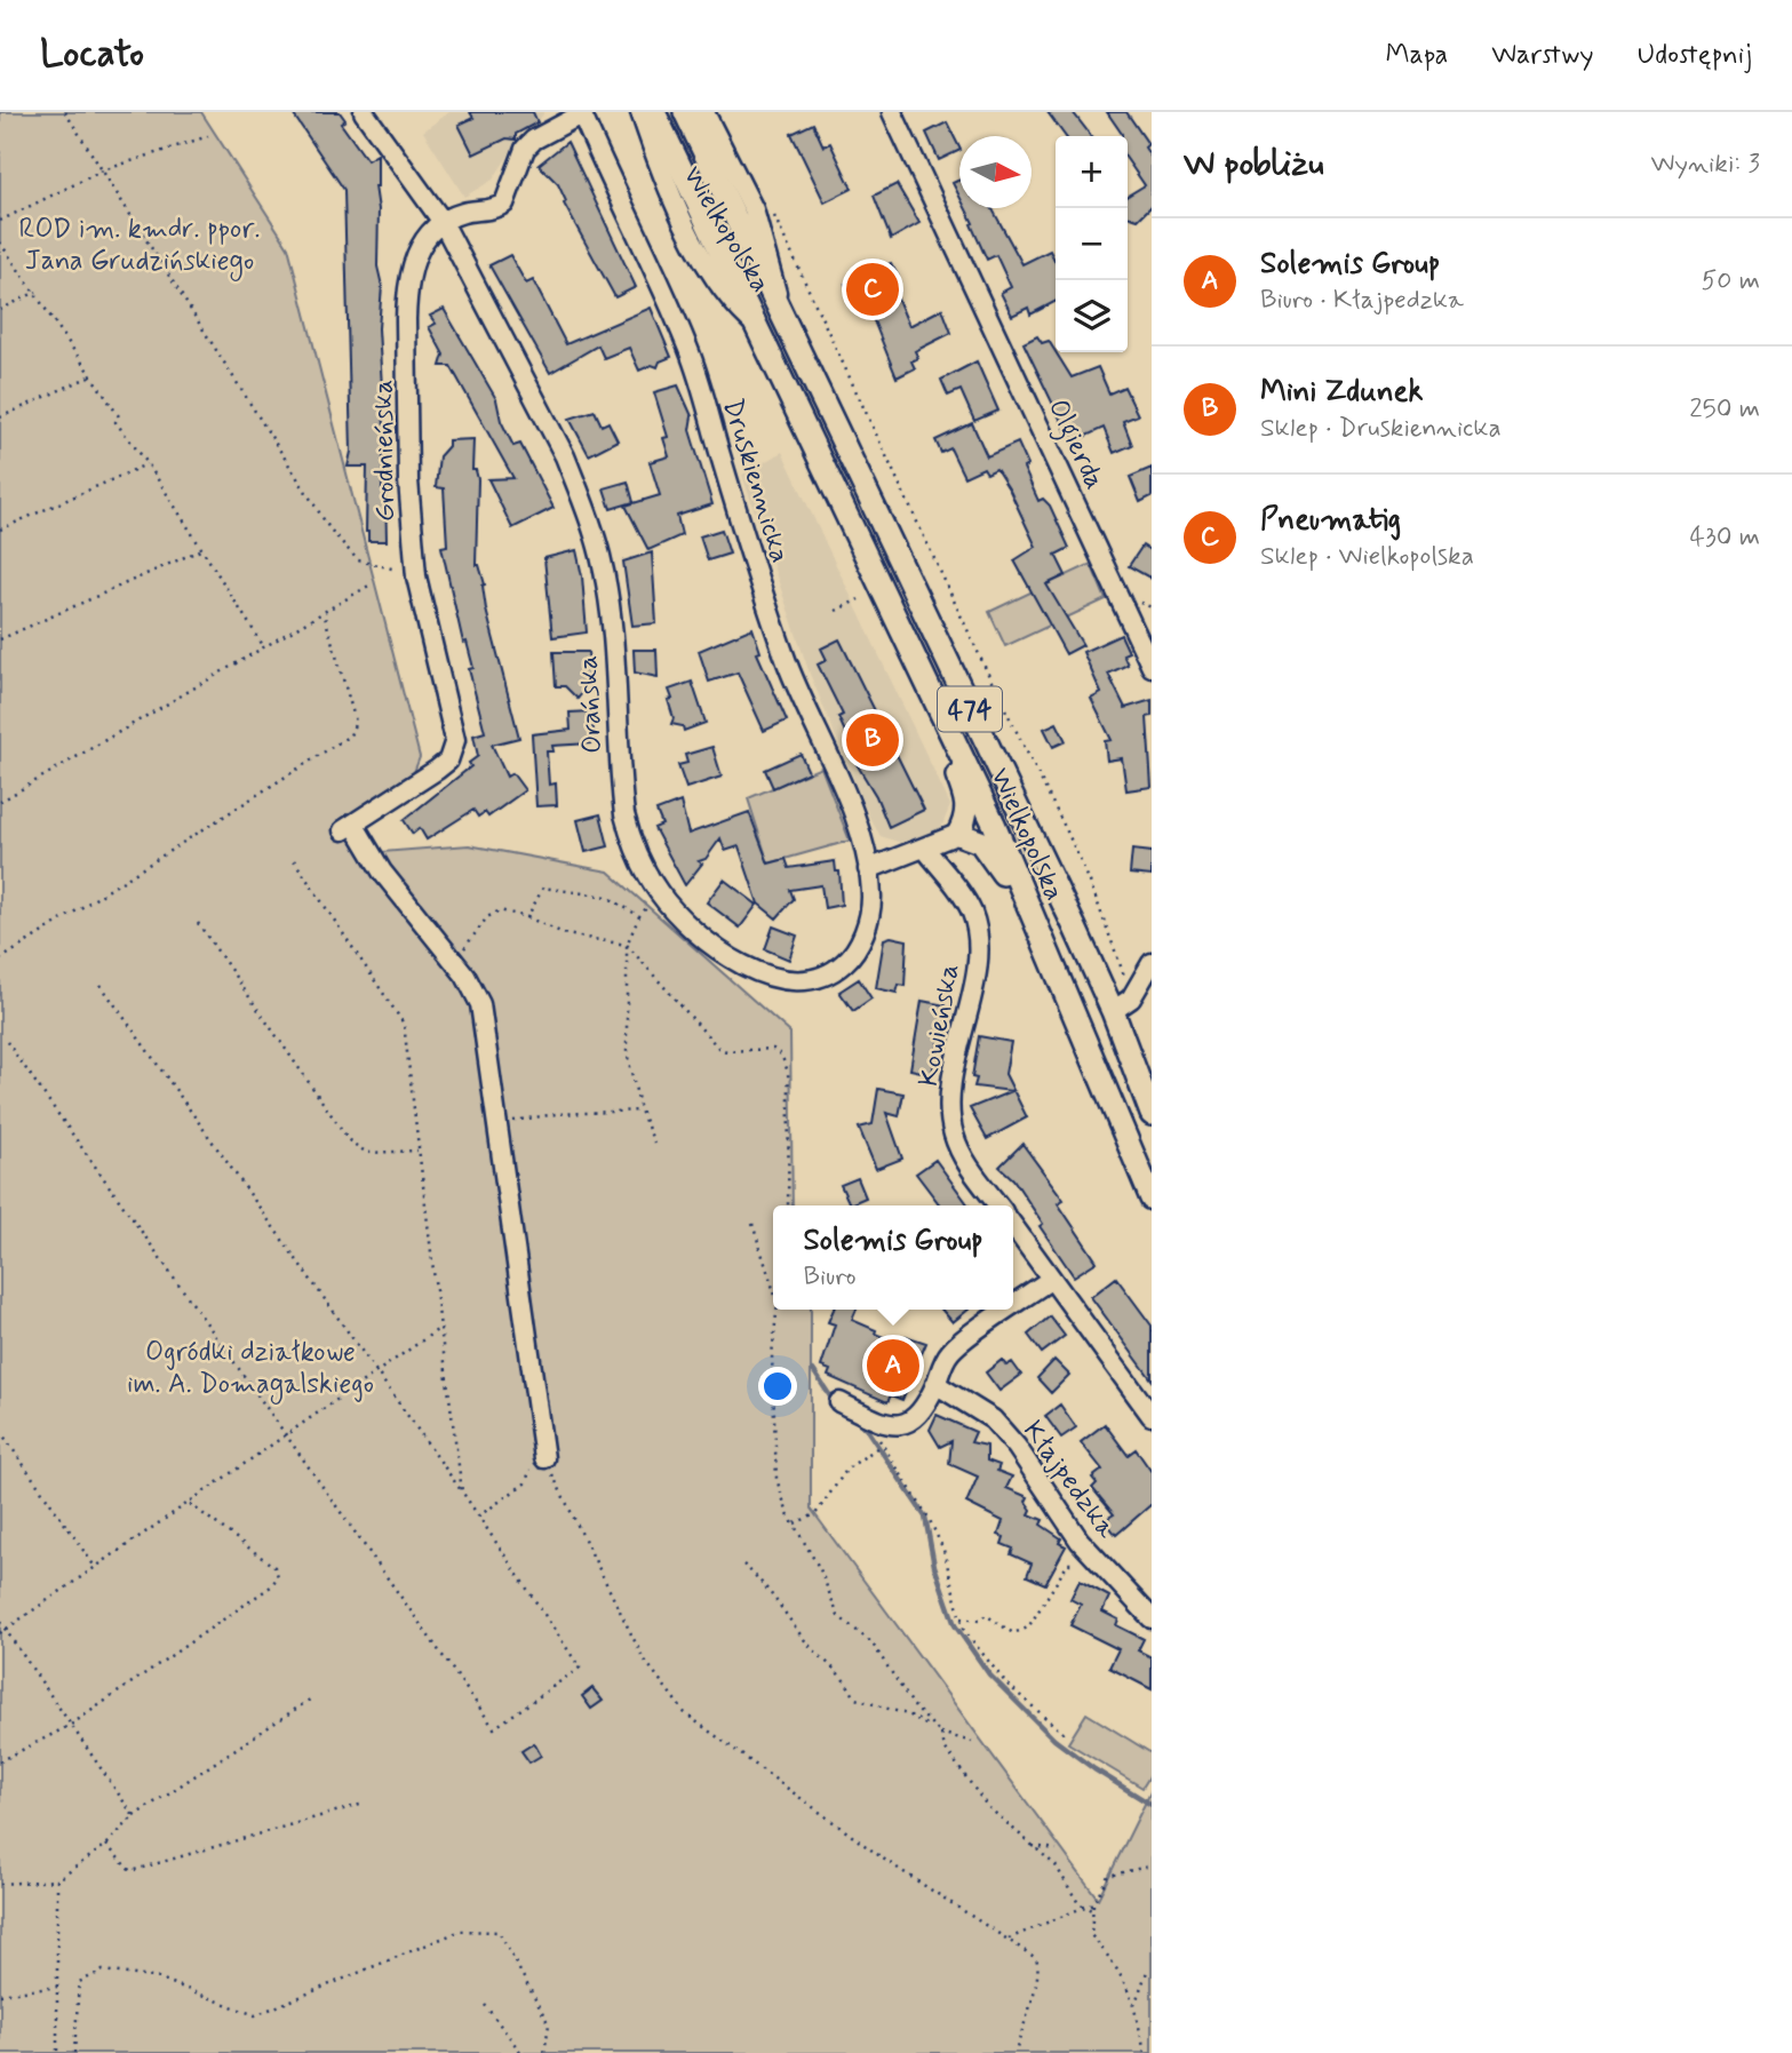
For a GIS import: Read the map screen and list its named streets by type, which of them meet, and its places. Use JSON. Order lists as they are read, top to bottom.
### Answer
{
  "streets": {
    "main road": ["Wielkopolska", "474"],
    "street": [
      "Olgierda",
      "Grodnieńska",
      "Druskiennicka",
      "Orańska",
      "Kowieńska",
      "Kłajpedzka"
    ]
  },
  "crossings": [
    ["Grodnieńska", "Orańska"],
    ["Druskiennicka", "Orańska"]
  ],
  "parks": ["ROD im. kmdr. ppor. Jana Grudzińskiego", "Ogródki działkowe im. A. Domagalskiego"],
  "north": "right",
  "page": {
    "header": "Locato",
    "nav": ["Mapa", "Warstwy", "Udostępnij"],
    "heading": ["W pobliżu", "Wyniki: 3"],
    "map_buttons": ["+", "−"],
    "list": [
      {
        "mark": "A",
        "name": "Solemis Group",
        "note": "Biuro · Kłajpedzka",
        "value": "50 m"
      },
      {
        "mark": "B",
        "name": "Mini Zdunek",
        "note": "Sklep · Druskiennicka",
        "value": "250 m"
      },
      {
        "mark": "C",
        "name": "Pneumatig",
        "note": "Sklep · Wielkopolska",
        "value": "430 m"
      }
    ],
    "pins": ["C", "B", "A"],
    "popup": ["Solemis Group", "Biuro"]
  }
}
